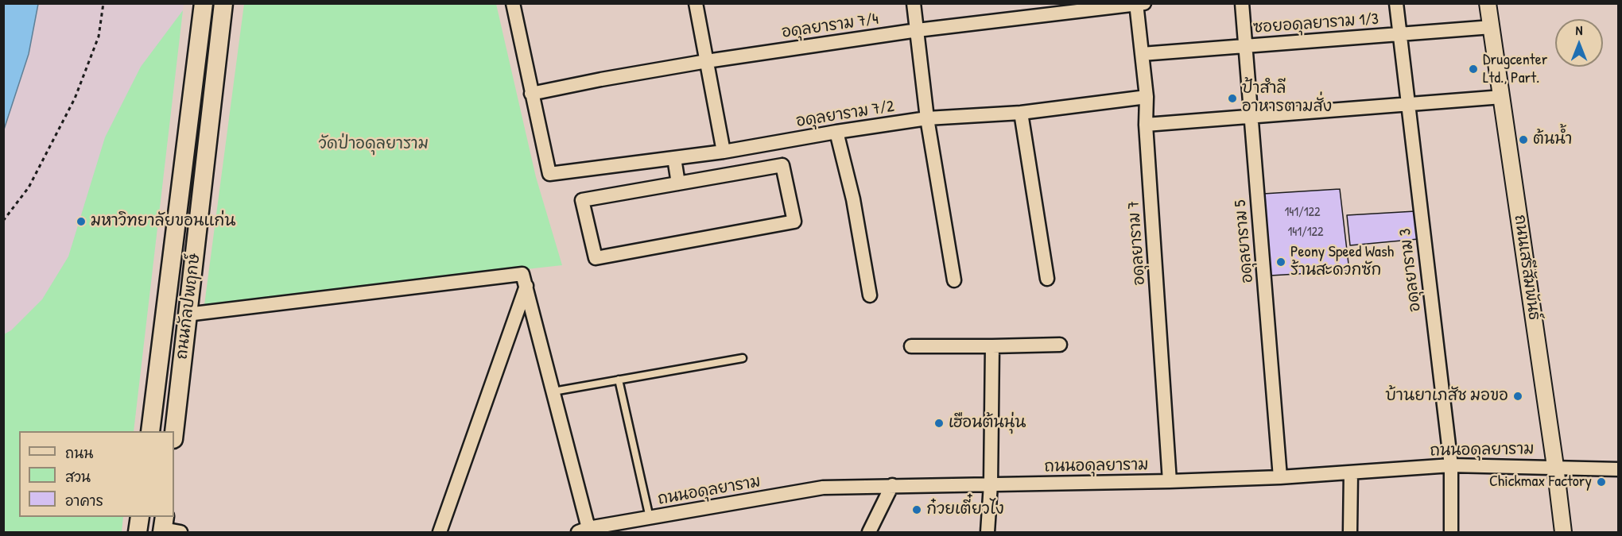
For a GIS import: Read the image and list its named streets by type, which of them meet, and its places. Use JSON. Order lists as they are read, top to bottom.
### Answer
{
  "streets": {
    "main road": ["ถนนกัลปพฤกษ์"],
    "street": [
      "ซอยอดุลยาราม 1/3",
      "อดุลยาราม 7/4",
      "อดุลยาราม 7/2",
      "อดุลยาราม 5",
      "อดุลยาราม 7",
      "ถนนเสรีสัมพันธ์",
      "อดุลยาราม 3",
      "ถนนอดุลยาราม"
    ]
  },
  "crossings": [
    ["ซอยอดุลยาราม 1/3", "อดุลยาราม 5"],
    ["ซอยอดุลยาราม 1/3", "อดุลยาราม 7"],
    ["ซอยอดุลยาราม 1/3", "ถนนเสรีสัมพันธ์"],
    ["ซอยอดุลยาราม 1/3", "อดุลยาราม 3"],
    ["อดุลยาราม 7/4", "อดุลยาราม 7/2"],
    ["อดุลยาราม 7/4", "อดุลยาราม 7"],
    ["อดุลยาราม 7/2", "อดุลยาราม 7"],
    ["อดุลยาราม 5", "ถนนอดุลยาราม"],
    ["อดุลยาราม 7", "ถนนอดุลยาราม"],
    ["ถนนเสรีสัมพันธ์", "ถนนอดุลยาราม"],
    ["อดุลยาราม 3", "ถนนอดุลยาราม"]
  ],
  "parks": ["วัดป่าอดุลยาราม"],
  "places": [
    "Drugcenter Ltd., Part.",
    "ป้าสำลี อาหารตามสั่ง",
    "ต้นน้ำ",
    "มหาวิทยาลัยขอนแก่น",
    "Peony Speed Wash ร้านสะดวกซัก",
    "บ้านยาเภสัช มอขอ",
    "เฮือนต้นนุ่น",
    "Chickmax Factory",
    "ก๋วยเตี๋ยวไง"
  ],
  "house_numbers": ["141/122", "141/122"],
  "legend": ["ถนน", "สวน", "อาคาร"],
  "north": "top"
}
